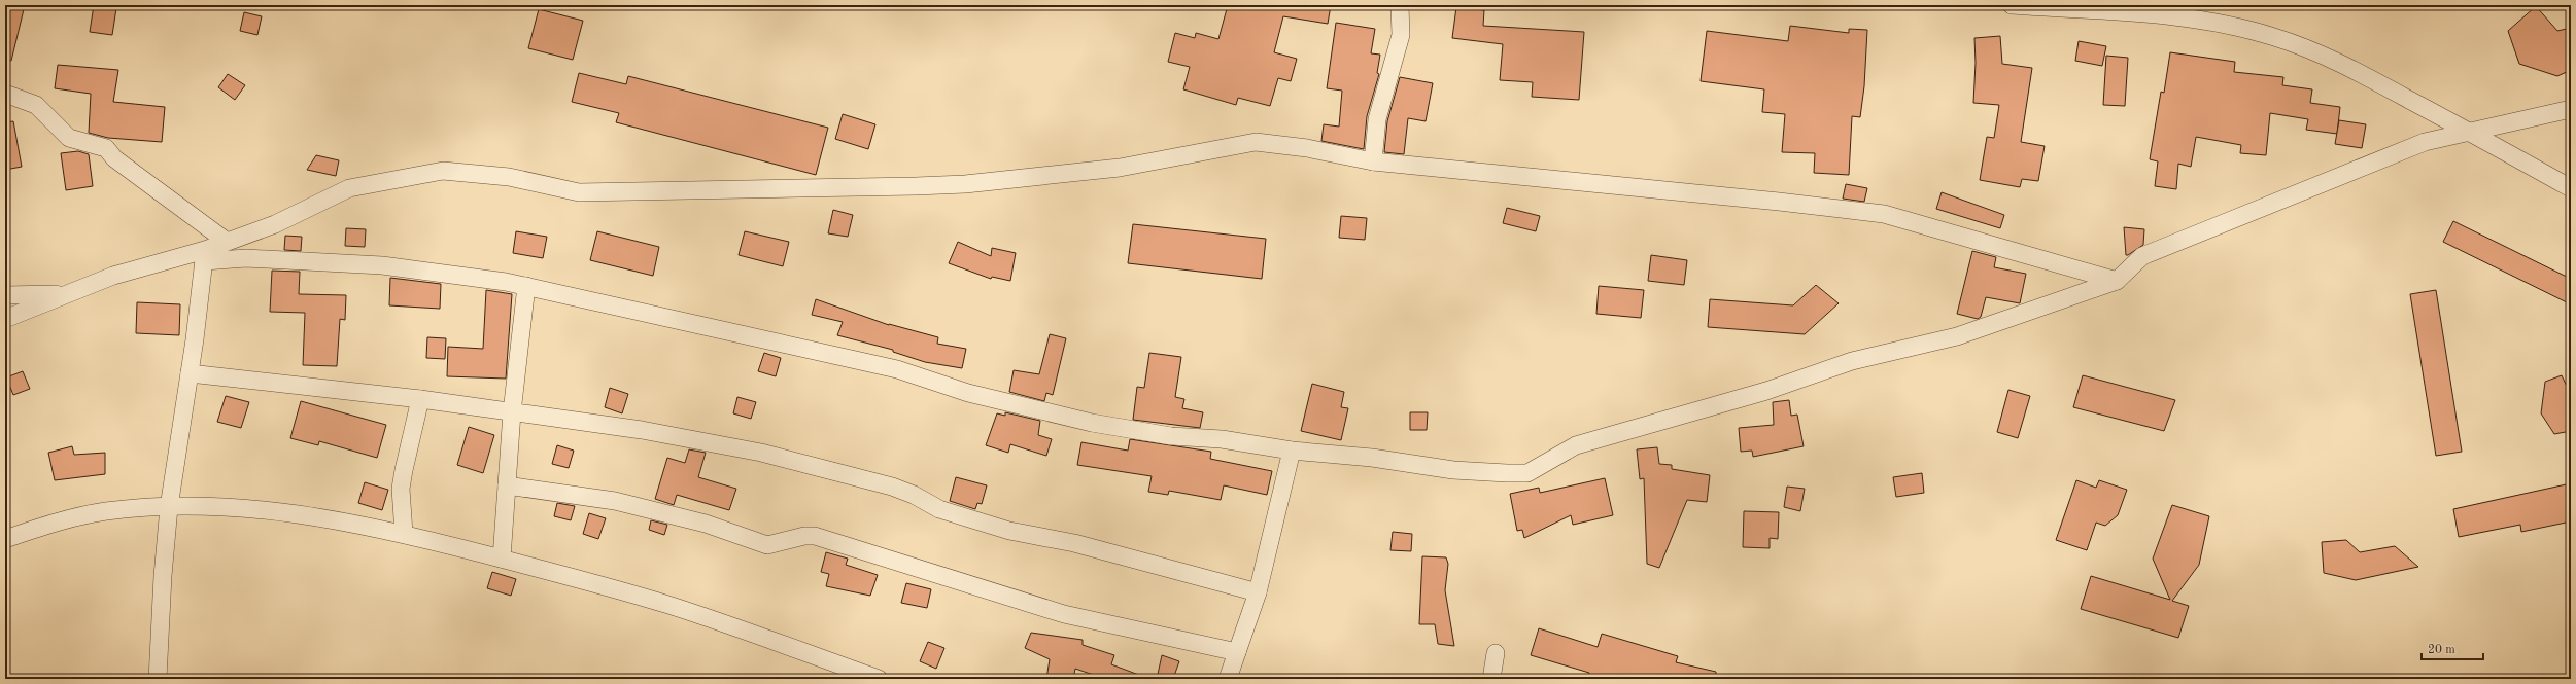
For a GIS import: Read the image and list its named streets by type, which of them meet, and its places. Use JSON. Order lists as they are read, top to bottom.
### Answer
{
  "scale_bar": "20 m"
}
